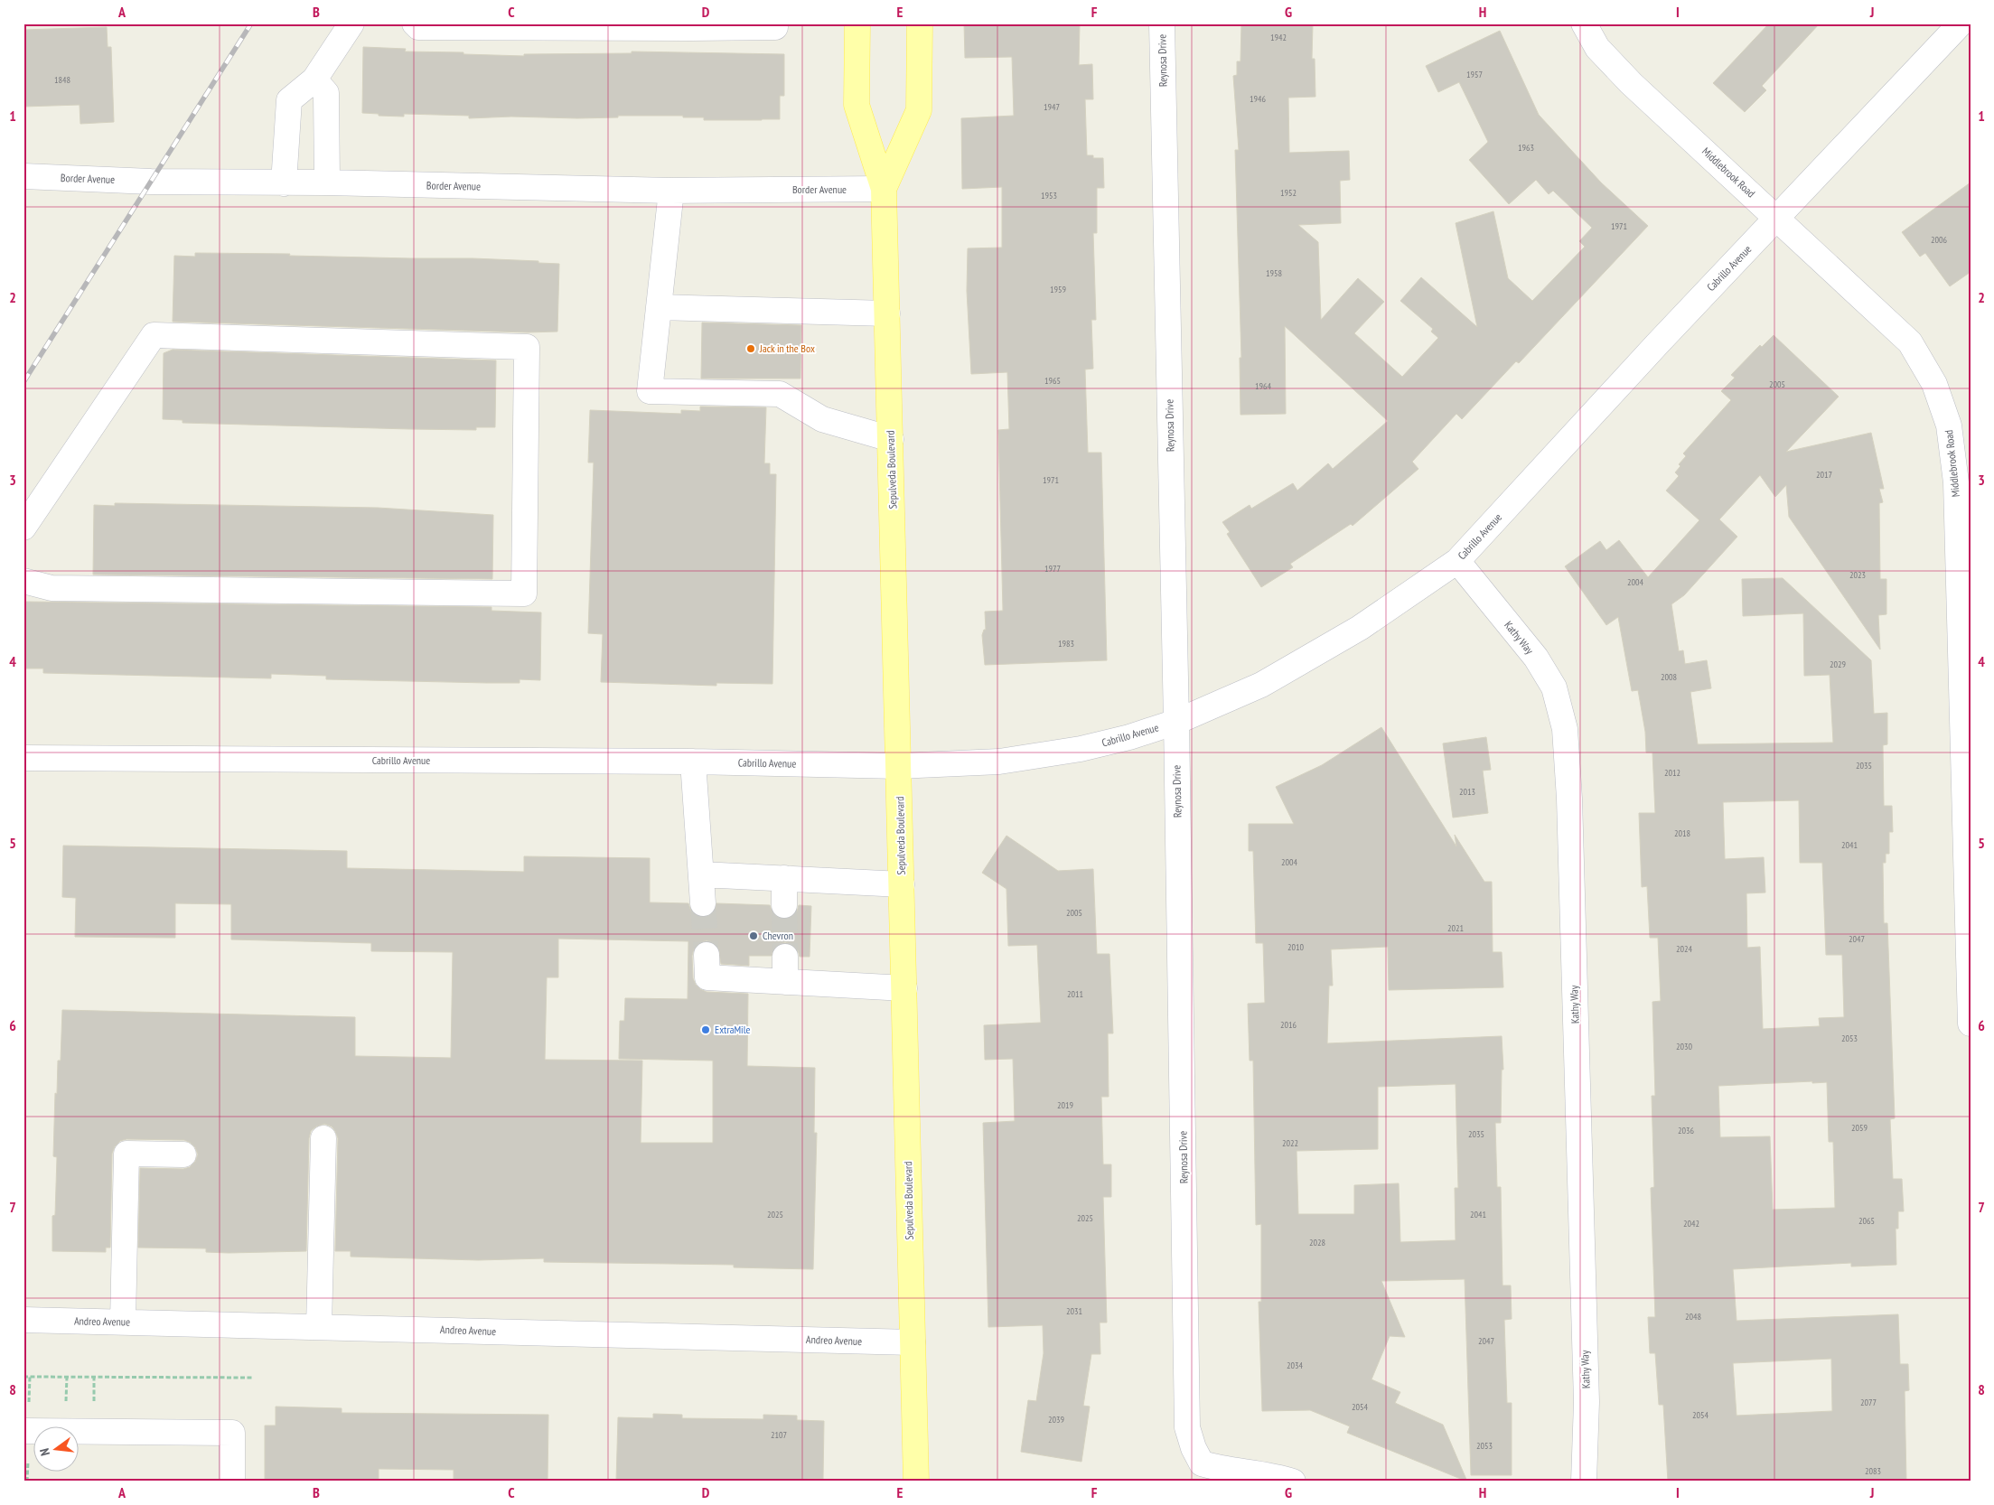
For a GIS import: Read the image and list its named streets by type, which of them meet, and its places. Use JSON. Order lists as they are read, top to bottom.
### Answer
{
  "streets": {
    "main road": ["Sepulveda Boulevard"],
    "street": [
      "Reynosa Drive",
      "Middlebrook Road",
      "Border Avenue",
      "Cabrillo Avenue",
      "Kathy Way",
      "Andreo Avenue"
    ]
  },
  "crossings": [
    ["Reynosa Drive", "Cabrillo Avenue"],
    ["Middlebrook Road", "Cabrillo Avenue"],
    ["Border Avenue", "Sepulveda Boulevard"],
    ["Cabrillo Avenue", "Sepulveda Boulevard"],
    ["Cabrillo Avenue", "Kathy Way"],
    ["Sepulveda Boulevard", "Andreo Avenue"]
  ],
  "places": ["Jack in the Box", "Chevron", "ExtraMile"],
  "house_numbers": [
    "1942",
    "1957",
    "1848",
    "1946",
    "1947",
    "1963",
    "1952",
    "1953",
    "1971",
    "2006",
    "1958",
    "1959",
    "1965",
    "2005",
    "1964",
    "2017",
    "1971",
    "1977",
    "2023",
    "2004",
    "1983",
    "2029",
    "2008",
    "2035",
    "2012",
    "2013",
    "2018",
    "2041",
    "2004",
    "2005",
    "2021",
    "2047",
    "2010",
    "2024",
    "2011",
    "2016",
    "2053",
    "2030",
    "2019",
    "2059",
    "2036",
    "2035",
    "2022",
    "2025",
    "2041",
    "2025",
    "2065",
    "2042",
    "2028",
    "2031",
    "2048",
    "2047",
    "2034",
    "2077",
    "2054",
    "2054",
    "2039",
    "2107",
    "2053",
    "2083"
  ],
  "north": "left",
  "grid": {
    "columns": [
      "A",
      "B",
      "C",
      "D",
      "E",
      "F",
      "G",
      "H",
      "I",
      "J"
    ],
    "rows": [
      "1",
      "2",
      "3",
      "4",
      "5",
      "6",
      "7",
      "8"
    ]
  }
}
